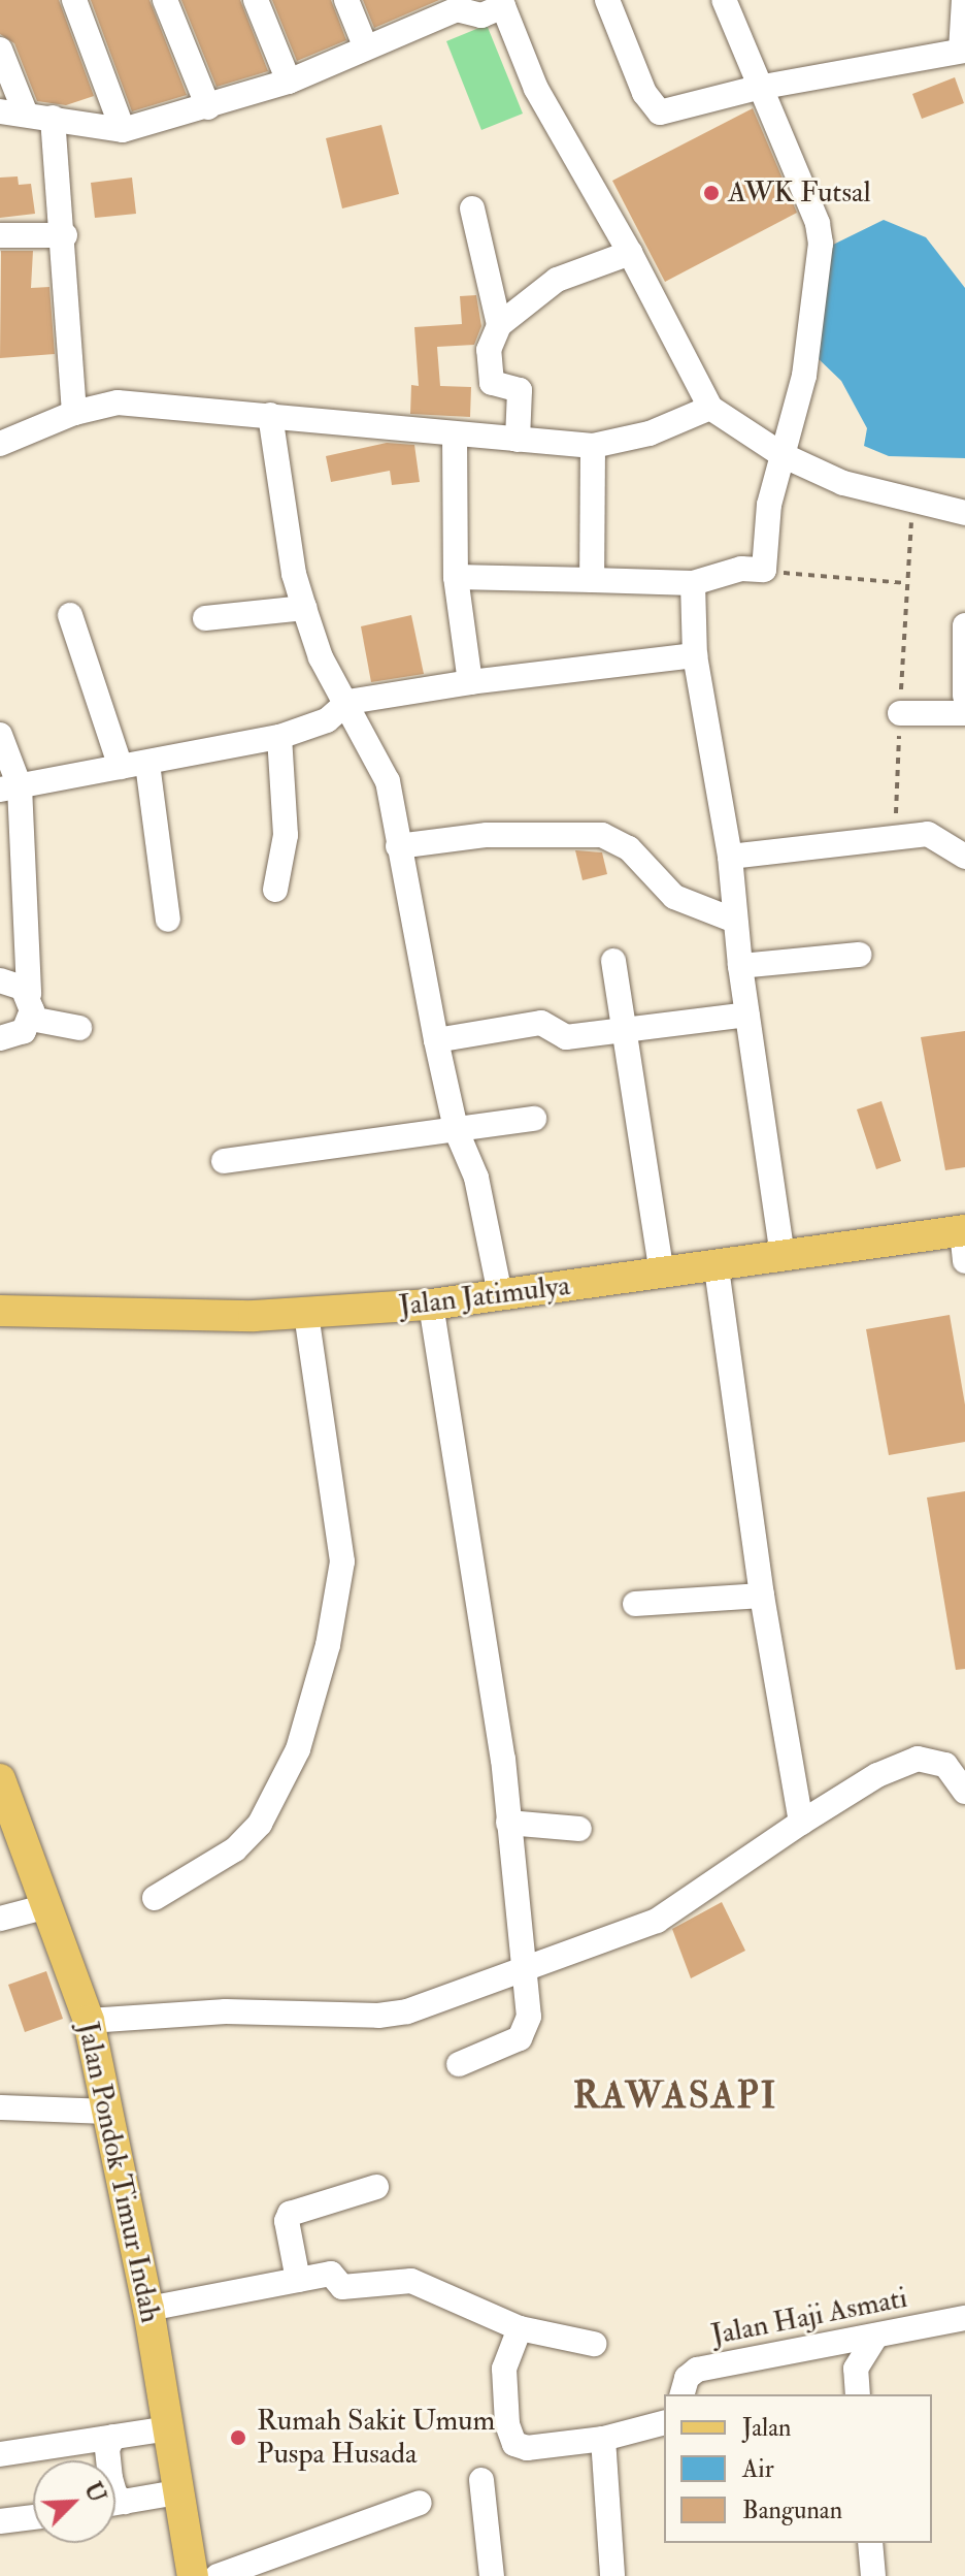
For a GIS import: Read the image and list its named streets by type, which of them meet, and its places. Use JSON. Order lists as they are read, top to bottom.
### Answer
{
  "streets": {
    "main road": ["Jalan Jatimulya", "Jalan Pondok Timur Indah"],
    "street": ["Jalan Haji Asmati"]
  },
  "districts": ["RAWASAPI"],
  "places": ["AWK Futsal", "Rumah Sakit Umum Puspa Husada"],
  "legend": ["Jalan", "Air", "Bangunan"],
  "north": "top right"
}
